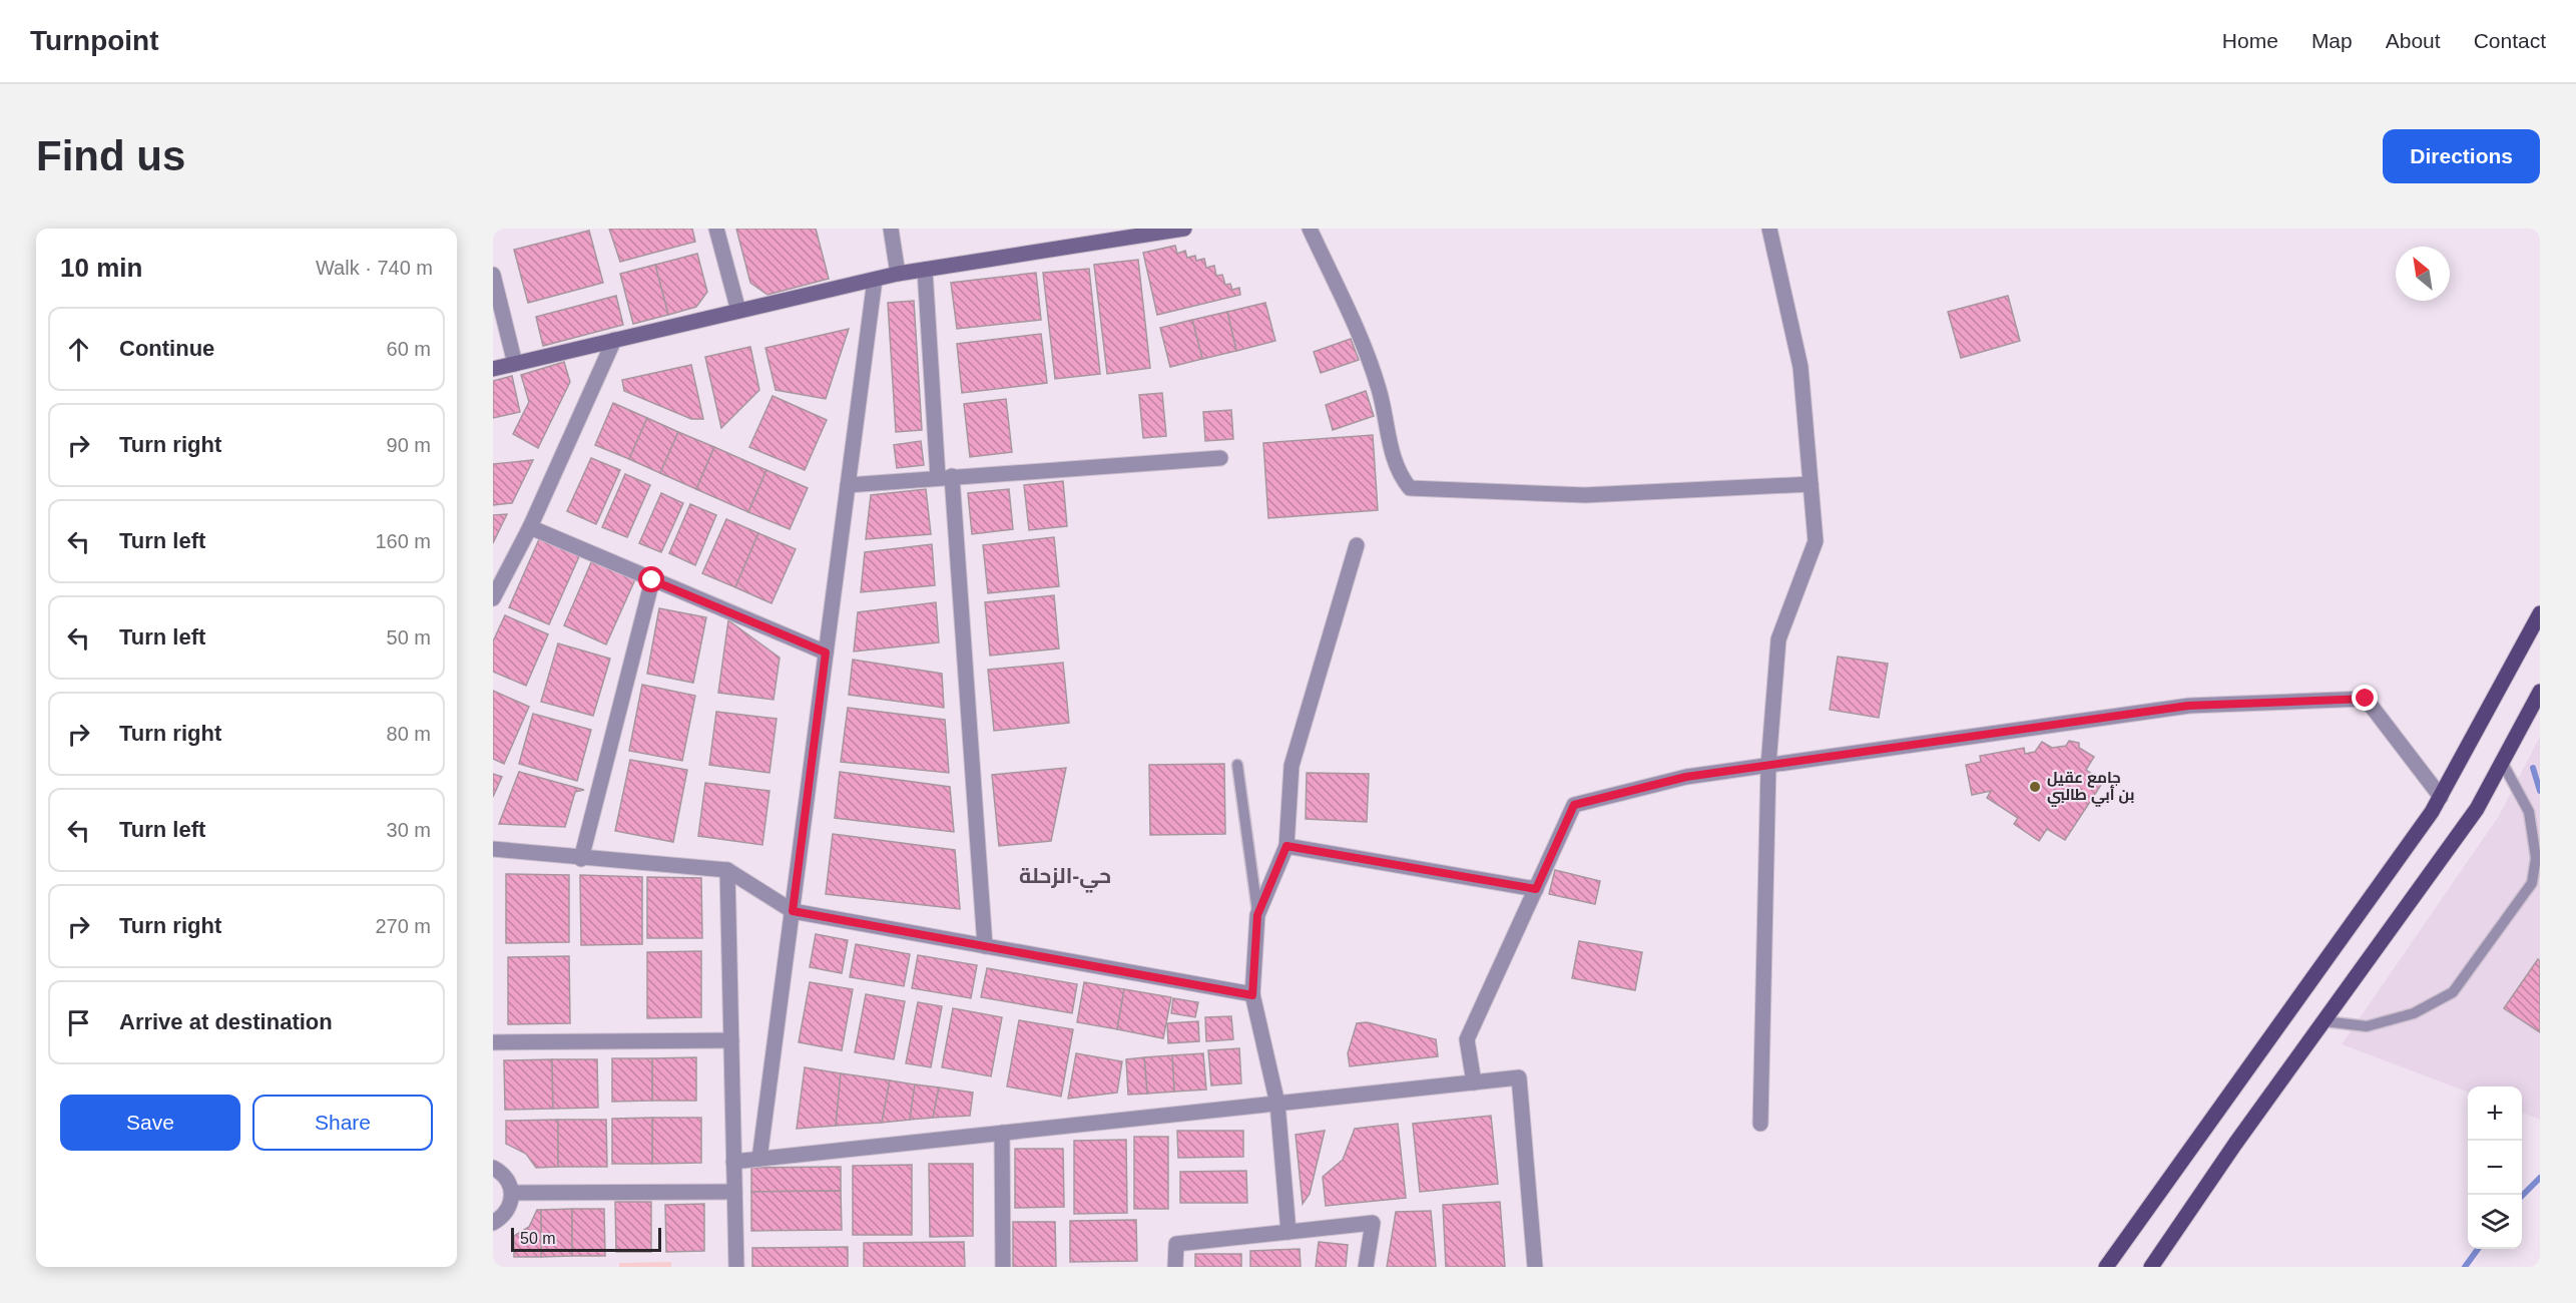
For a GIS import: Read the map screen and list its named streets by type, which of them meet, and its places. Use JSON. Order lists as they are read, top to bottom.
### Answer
{
  "districts": ["حي-الزحلة"],
  "places": ["جامع عقيل بن أبي طالبي"],
  "scale_bar": "50 m",
  "north": "top left",
  "page": {
    "header": "Turnpoint",
    "nav": [
      "Home",
      "Map",
      "About",
      "Contact"
    ],
    "buttons": [
      "Directions",
      ["Save", "Share"]
    ],
    "title": "Find us",
    "heading": ["10 min", "Walk · 740 m"],
    "list": [
      ["Continue", "60 m"],
      ["Turn right", "90 m"],
      ["Turn left", "160 m"],
      ["Turn left", "50 m"],
      ["Turn right", "80 m"],
      ["Turn left", "30 m"],
      ["Turn right", "270 m"],
      "Arrive at destination"
    ],
    "map_buttons": ["+", "−"],
    "scale": "50 m"
  }
}
